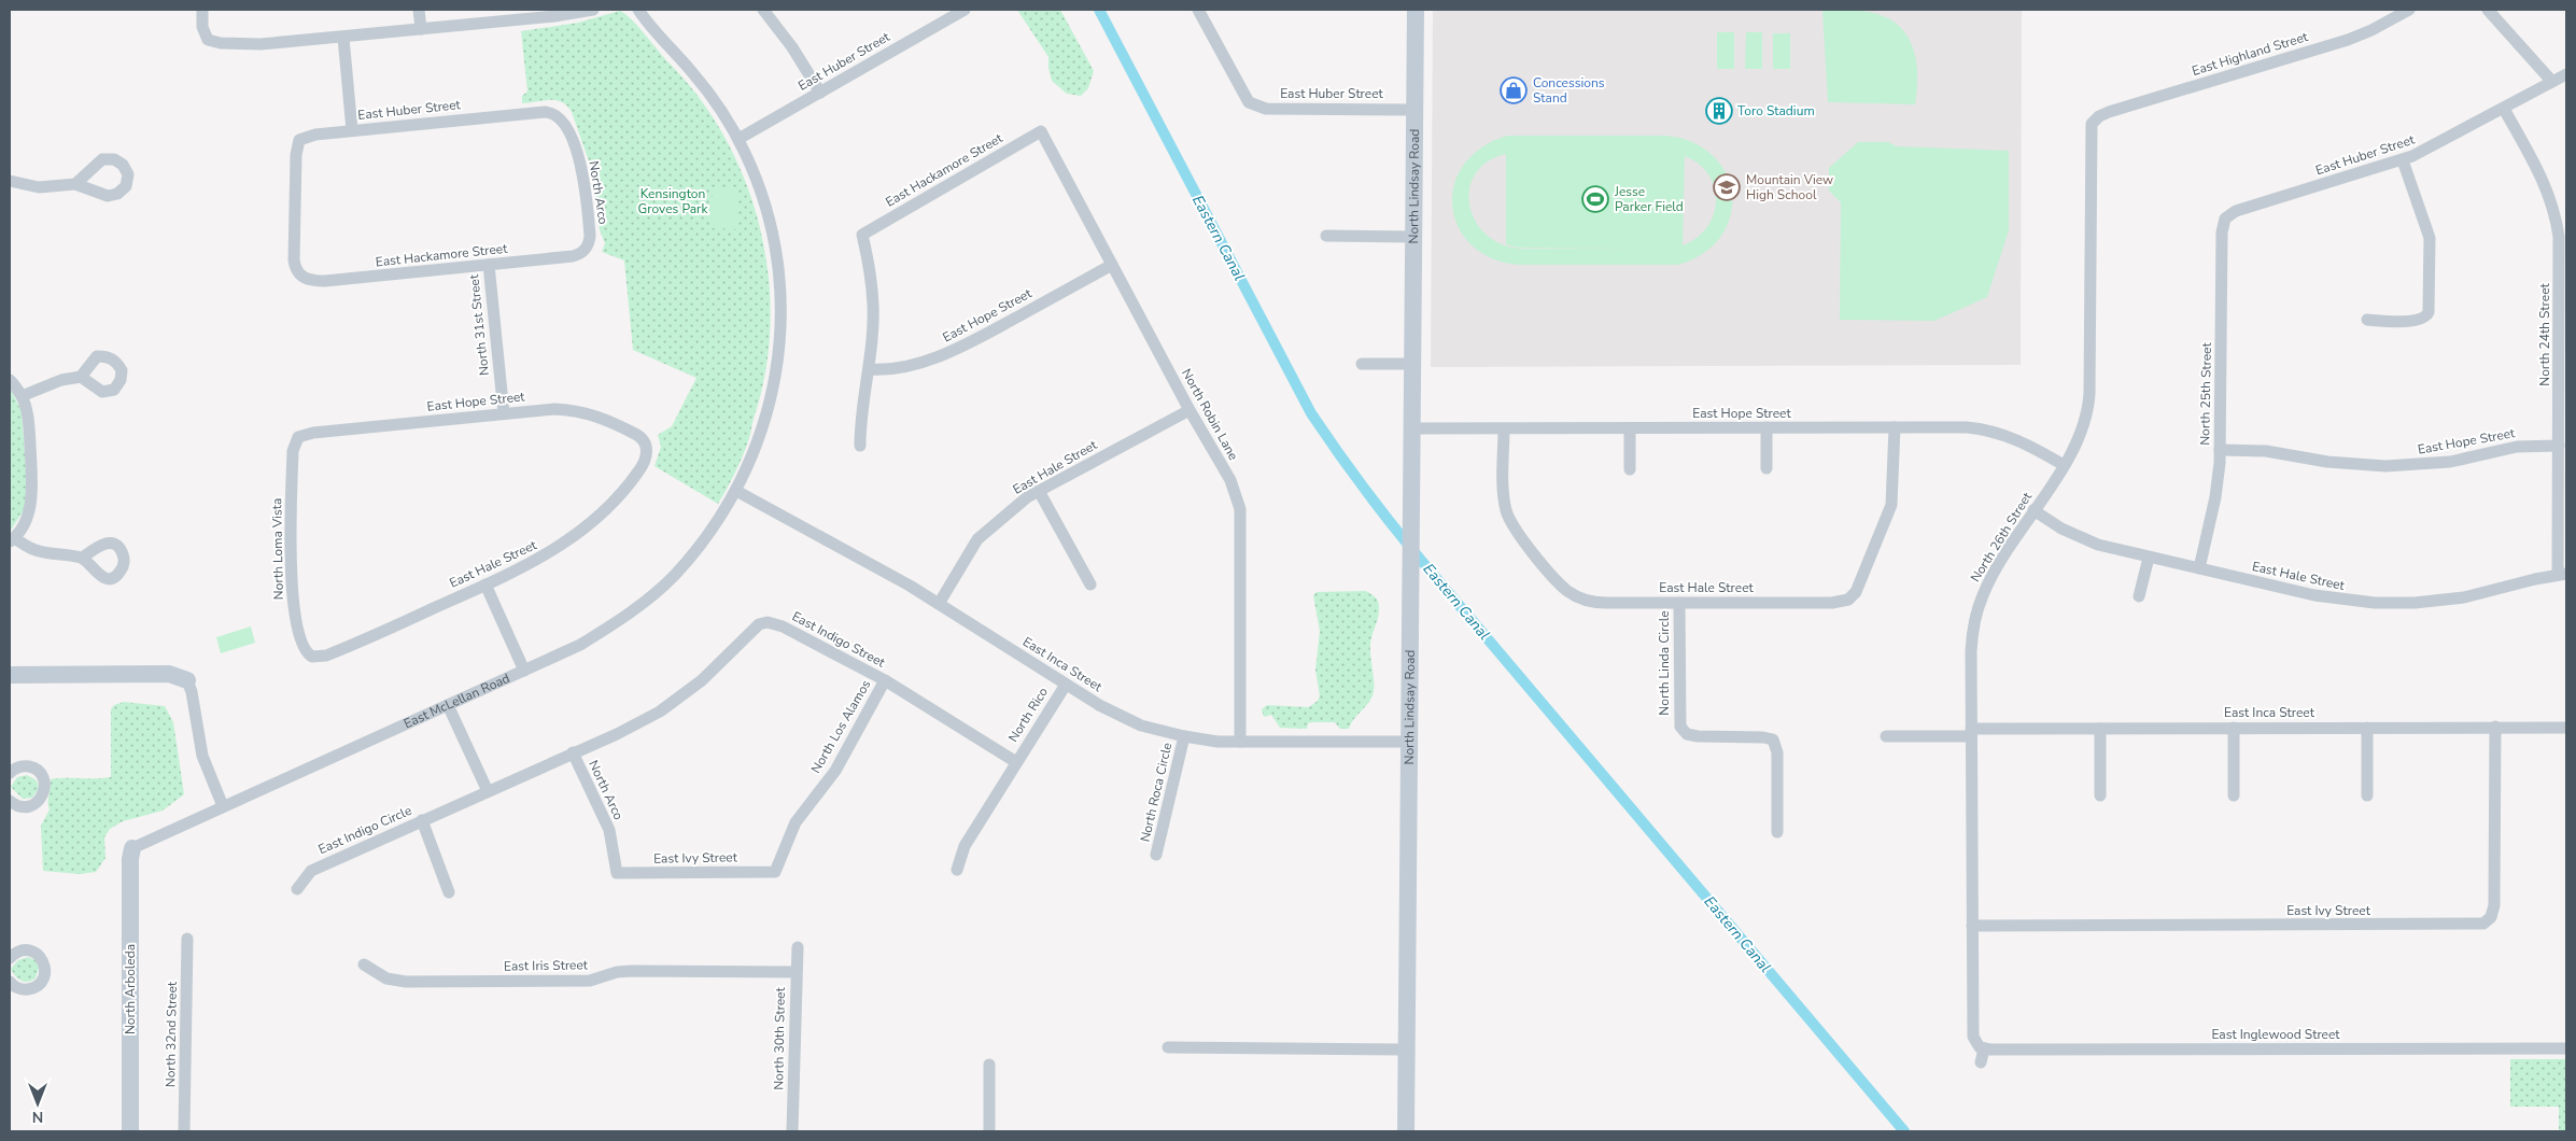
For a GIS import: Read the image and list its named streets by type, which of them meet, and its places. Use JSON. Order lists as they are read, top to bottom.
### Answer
{
  "streets": {
    "main road": ["North Lindsay Road", "North Arboleda"],
    "street": [
      "East Highland Street",
      "East Huber Street",
      "East Hackamore Street",
      "North Arco",
      "East Hope Street",
      "North 31st Street",
      "North 24th Street",
      "North 25th Street",
      "North Robin Lane",
      "East Hale Street",
      "North 26th Street",
      "North Loma Vista",
      "East Indigo Street",
      "North Linda Circle",
      "East Inca Street",
      "East McLellan Road",
      "North Rico",
      "North Los Alamos",
      "North Roca Circle",
      "East Indigo Circle",
      "East Ivy Street",
      "East Iris Street",
      "North 32nd Street",
      "East Inglewood Street",
      "North 30th Street"
    ]
  },
  "crossings": [
    ["East Highland Street", "North 26th Street"],
    ["East Huber Street", "East Hackamore Street"],
    ["East Huber Street", "North Lindsay Road"],
    ["East Huber Street", "North Arco"],
    ["East Huber Street", "North 24th Street"],
    ["East Huber Street", "North 25th Street"],
    ["East Huber Street", "East McLellan Road"],
    ["East Hackamore Street", "North Arco"],
    ["East Hackamore Street", "East Hope Street"],
    ["East Hackamore Street", "North 31st Street"],
    ["East Hackamore Street", "North Robin Lane"],
    ["North Lindsay Road", "East Hope Street"],
    ["North Lindsay Road", "East Inca Street"],
    ["North Arco", "East Indigo Street"],
    ["North Arco", "East Ivy Street"],
    ["East Hope Street", "North 31st Street"],
    ["East Hope Street", "North 24th Street"],
    ["East Hope Street", "North 25th Street"],
    ["East Hope Street", "North Robin Lane"],
    ["East Hope Street", "East Hale Street"],
    ["East Hope Street", "North 26th Street"],
    ["East Hope Street", "North Loma Vista"],
    ["North 24th Street", "East Hale Street"],
    ["North 25th Street", "East Hale Street"],
    ["North Robin Lane", "East Hale Street"],
    ["North Robin Lane", "East Inca Street"],
    ["East Hale Street", "North 26th Street"],
    ["East Hale Street", "North Loma Vista"],
    ["East Hale Street", "North Linda Circle"],
    ["East Hale Street", "East Inca Street"],
    ["North 26th Street", "East Inca Street"],
    ["North 26th Street", "East Ivy Street"],
    ["North 26th Street", "East Inglewood Street"],
    ["East Indigo Street", "North Rico"],
    ["East Indigo Street", "North Los Alamos"],
    ["East Indigo Street", "East Indigo Circle"],
    ["East Inca Street", "East McLellan Road"],
    ["East Inca Street", "North Rico"],
    ["East Inca Street", "North Roca Circle"],
    ["East Inca Street", "East Ivy Street"],
    ["East McLellan Road", "North Arboleda"],
    ["North Los Alamos", "East Ivy Street"],
    ["East Iris Street", "North 30th Street"]
  ],
  "water": ["Eastern Canal"],
  "parks": ["Kensington Groves Park"],
  "places": {
    "shop": ["Concessions Stand"],
    "building": ["Toro Stadium"],
    "school or university": ["Mountain View High School"],
    "sports": ["Jesse Parker Field"]
  },
  "north": "bottom"
}
